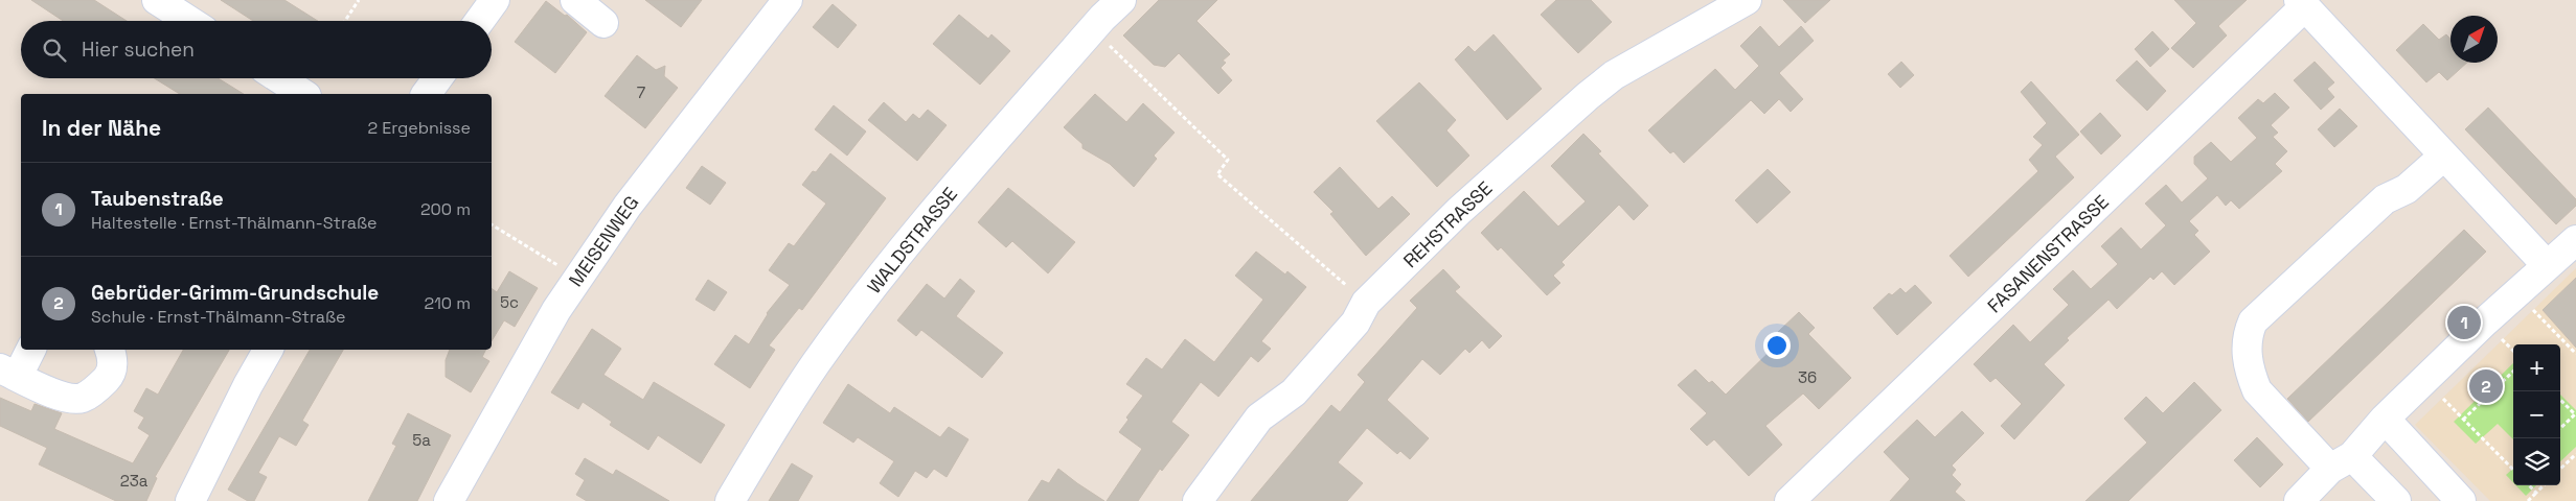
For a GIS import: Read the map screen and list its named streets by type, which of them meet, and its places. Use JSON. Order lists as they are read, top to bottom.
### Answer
{
  "streets": {
    "street": [
      "REHSTRASSE",
      "WALDSTRASSE",
      "MEISENWEG",
      "FASANENSTRASSE"
    ]
  },
  "house_numbers": [
    "7",
    "5c",
    "36",
    "5a",
    "23a"
  ],
  "north": "top right",
  "page": {
    "search": "Hier suchen",
    "heading": ["In der Nähe", "2 Ergebnisse"],
    "list": [
      {
        "mark": "1",
        "name": "Taubenstraße",
        "note": "Haltestelle · Ernst-Thälmann-Straße",
        "value": "200 m"
      },
      {
        "mark": "2",
        "name": "Gebrüder-Grimm-Grundschule",
        "note": "Schule · Ernst-Thälmann-Straße",
        "value": "210 m"
      }
    ],
    "pins": ["1", "2"],
    "map_buttons": ["+", "−"]
  }
}
